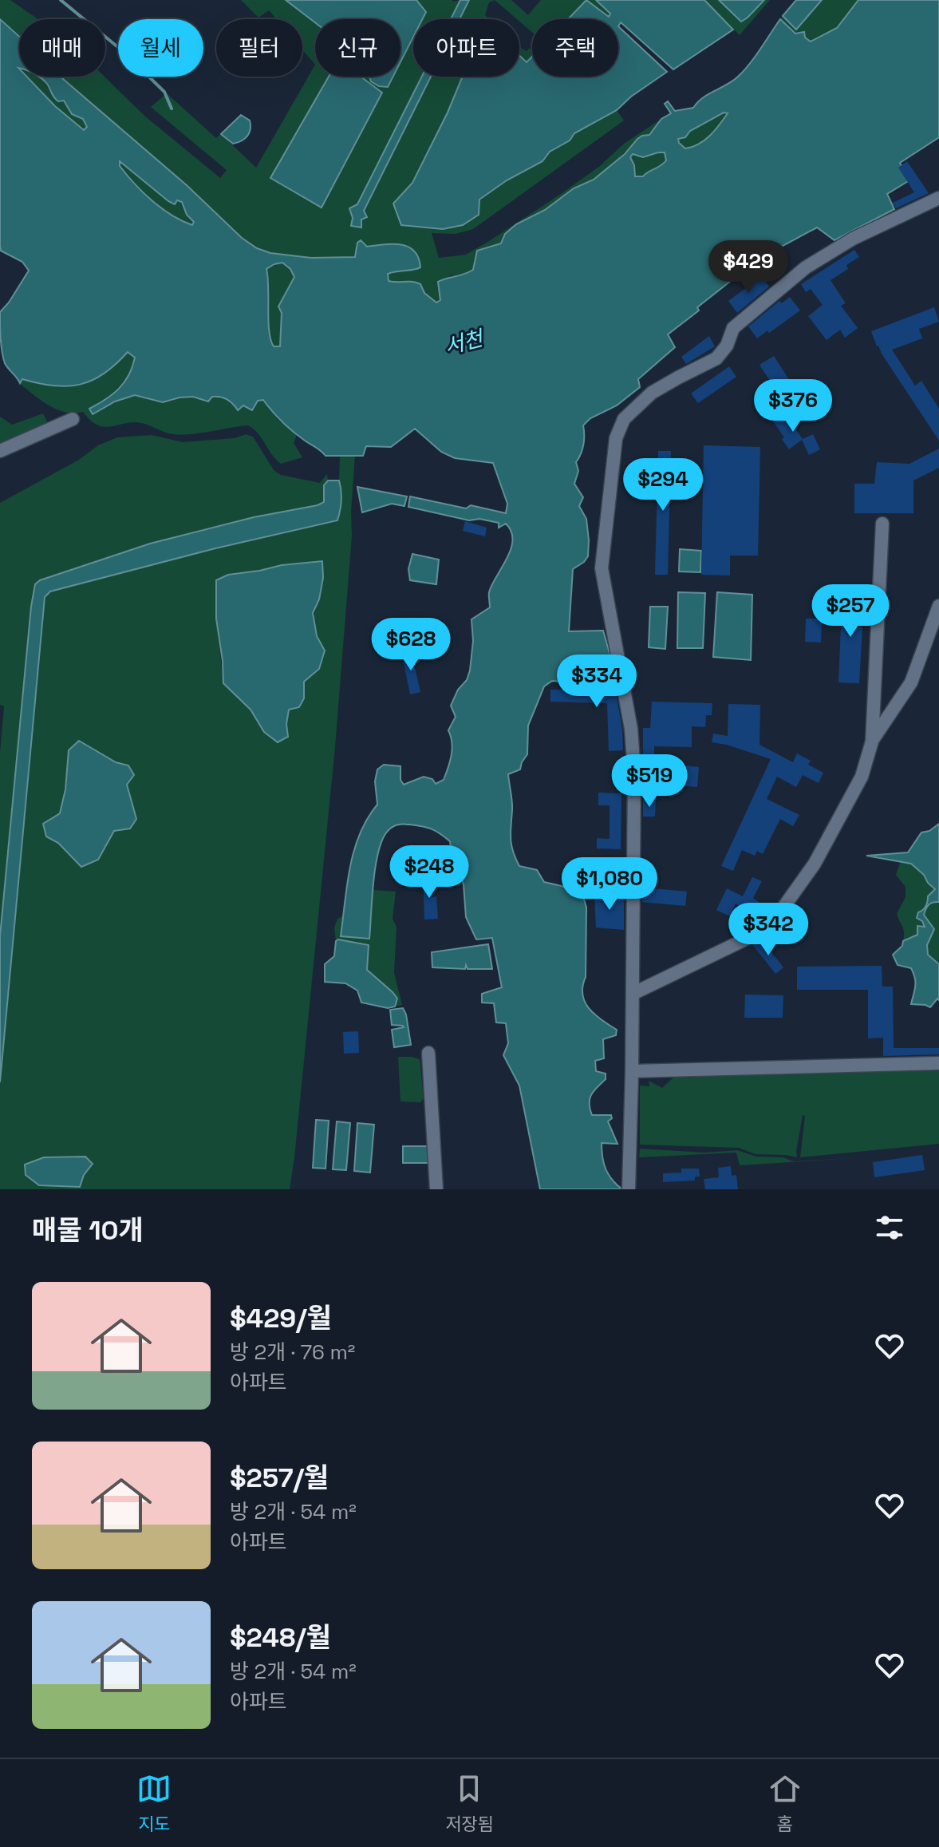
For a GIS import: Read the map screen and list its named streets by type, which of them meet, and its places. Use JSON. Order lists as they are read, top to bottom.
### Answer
{
  "water": ["서천"],
  "page": {
    "chip": [
      "매매",
      "월세",
      "필터",
      "신규",
      "아파트",
      "주택"
    ],
    "price": [
      "$429",
      "$376",
      "$294",
      "$257",
      "$628",
      "$334",
      "$519",
      "$248",
      "$1,080",
      "$342"
    ],
    "heading": "매물 10개",
    "list": [
      {
        "name": "$429/월",
        "note": "방 2개 · 76 m² · 아파트"
      },
      {
        "name": "$257/월",
        "note": "방 2개 · 54 m² · 아파트"
      },
      {
        "name": "$248/월",
        "note": "방 2개 · 54 m² · 아파트"
      }
    ],
    "tabs": ["지도", "저장됨", "홈"]
  }
}
